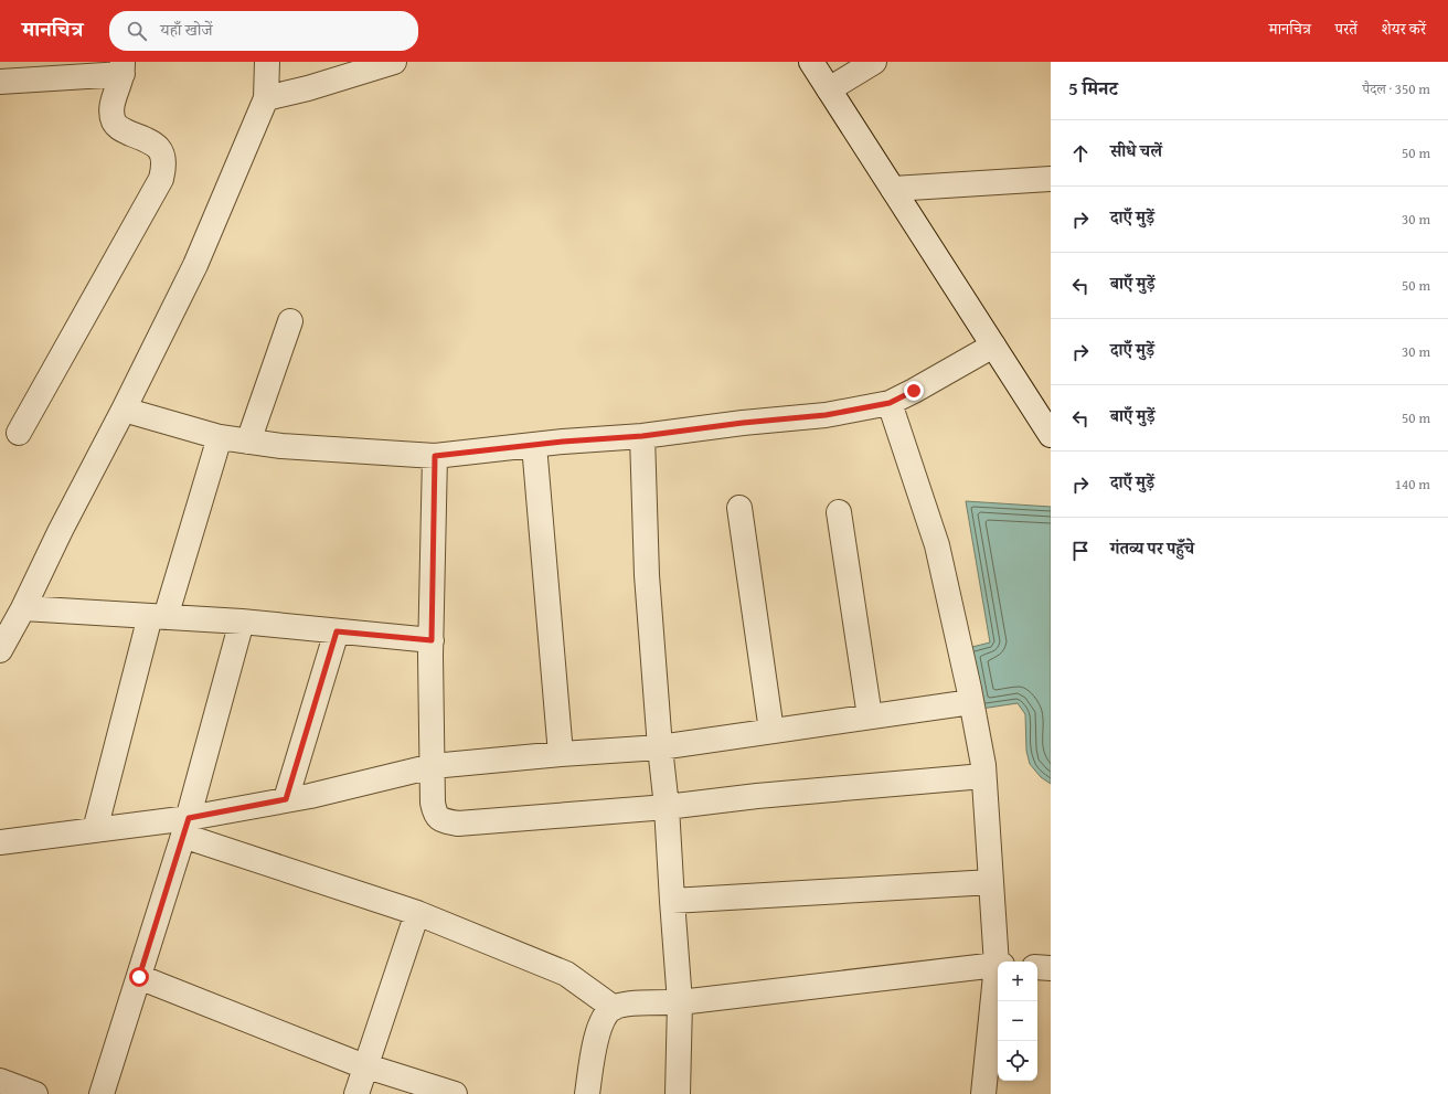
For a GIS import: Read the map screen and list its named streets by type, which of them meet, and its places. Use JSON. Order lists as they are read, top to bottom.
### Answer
{
  "page": {
    "header": "मानचित्र",
    "search": "यहाँ खोजें",
    "nav": ["मानचित्र", "परतें", "शेयर करें"],
    "heading": ["5 मिनट", "पैदल · 350 m"],
    "list": [
      ["सीधे चलें", "50 m"],
      ["दाएँ मुड़ें", "30 m"],
      ["बाएँ मुड़ें", "50 m"],
      ["दाएँ मुड़ें", "30 m"],
      ["बाएँ मुड़ें", "50 m"],
      ["दाएँ मुड़ें", "140 m"],
      "गंतव्य पर पहुँचे"
    ],
    "map_buttons": ["+", "−"]
  }
}
